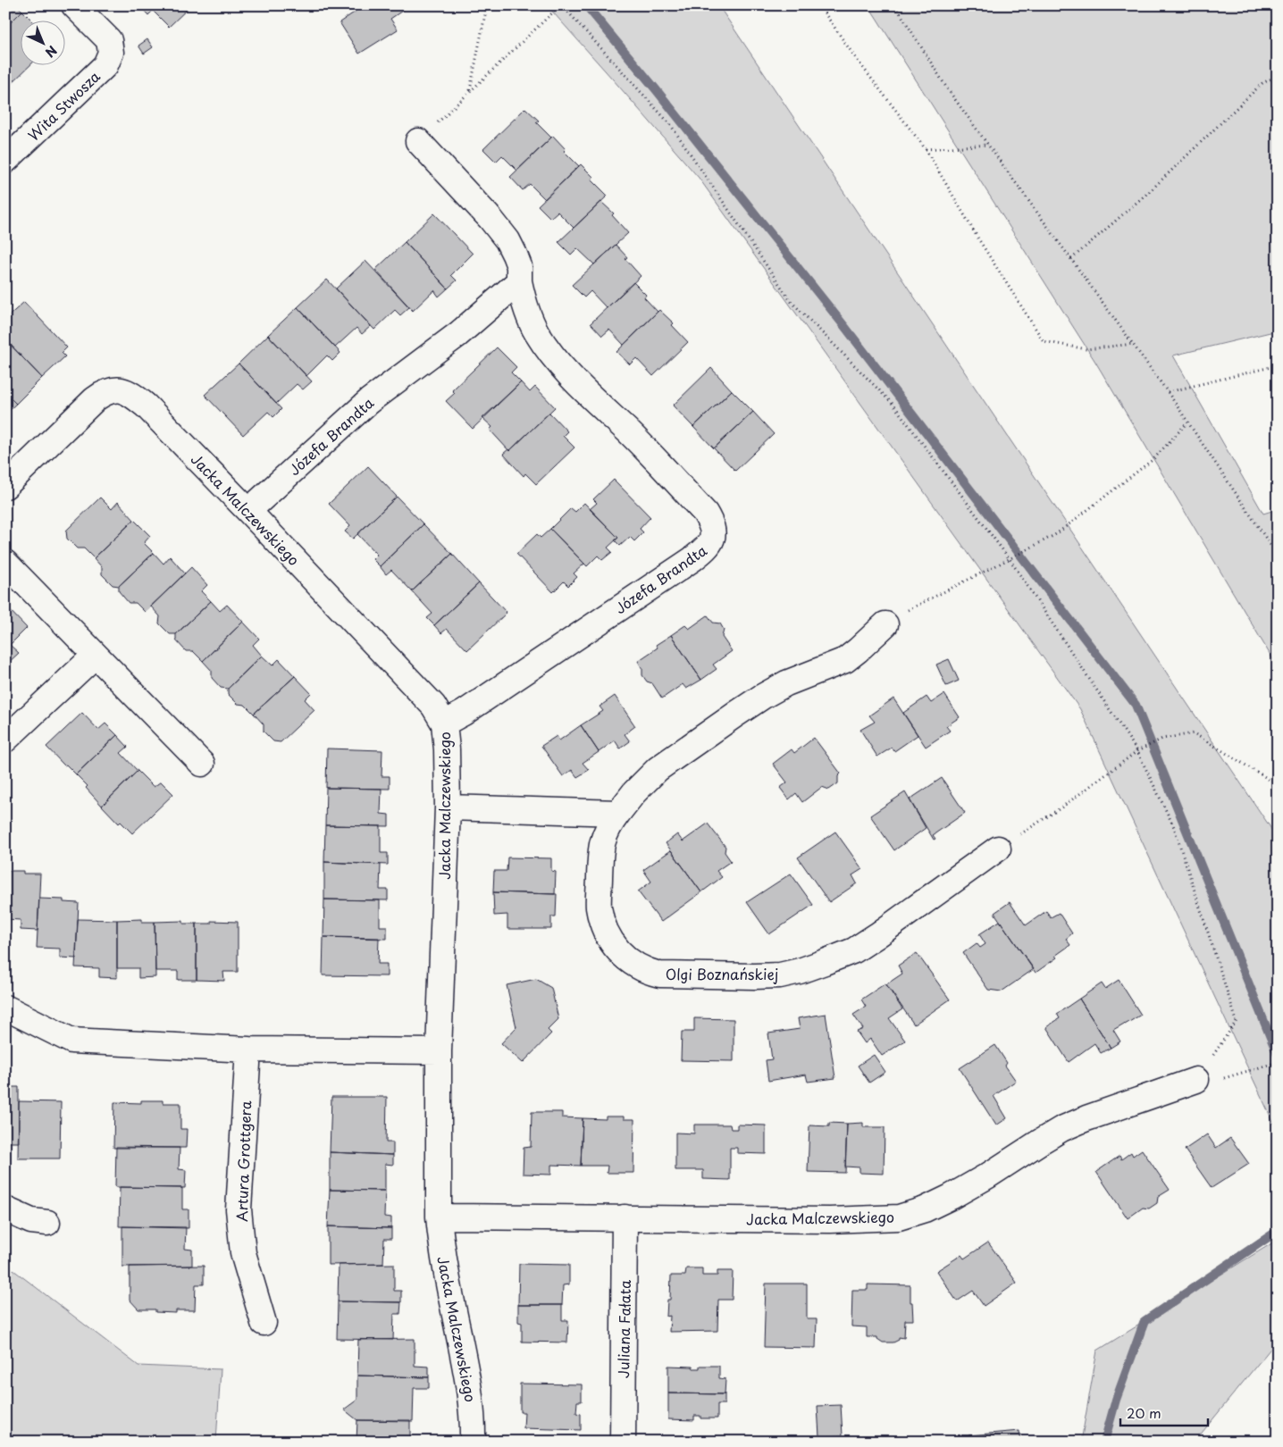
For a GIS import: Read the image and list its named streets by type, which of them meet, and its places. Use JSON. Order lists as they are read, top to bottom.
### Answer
{
  "streets": {
    "street": [
      "Wita Stwosza",
      "Józefa Brandta",
      "Jacka Malczewskiego",
      "Olgi Boznańskiej",
      "Artura Grottgera",
      "Juliana Fałata"
    ]
  },
  "crossings": [
    ["Józefa Brandta", "Jacka Malczewskiego"],
    ["Jacka Malczewskiego", "Juliana Fałata"]
  ],
  "scale_bar": "20 m",
  "north": "bottom right"
}
